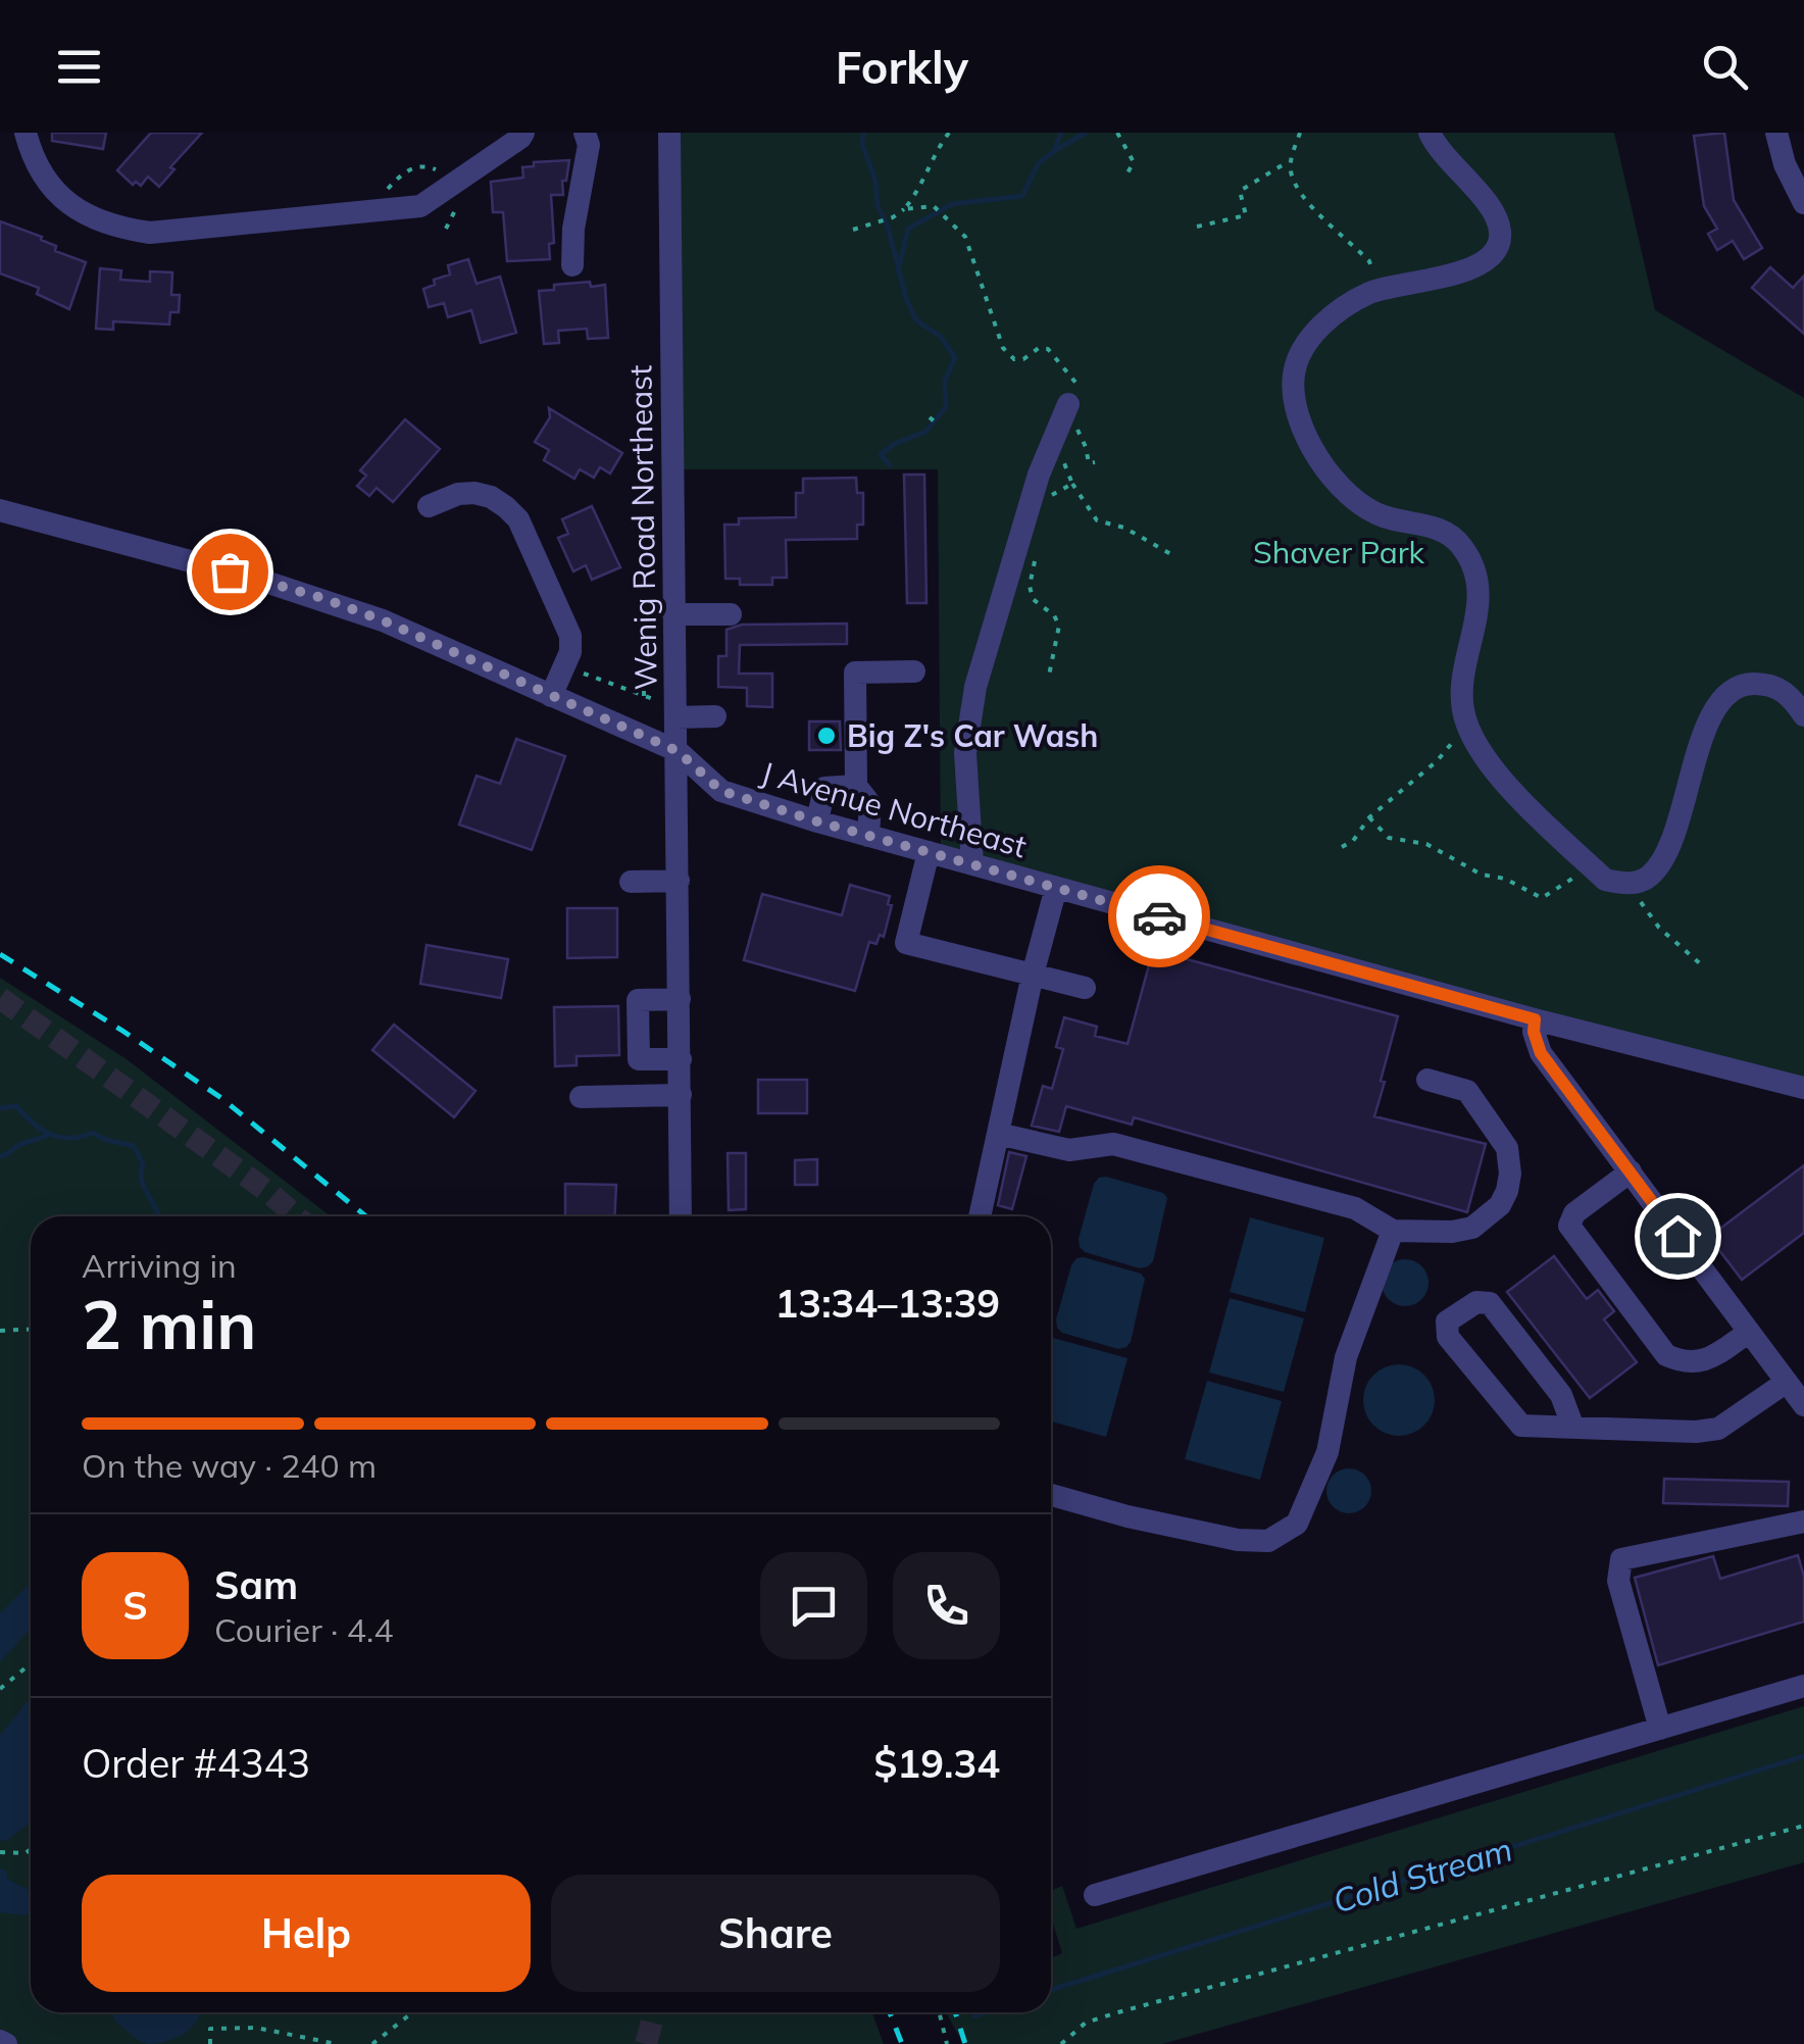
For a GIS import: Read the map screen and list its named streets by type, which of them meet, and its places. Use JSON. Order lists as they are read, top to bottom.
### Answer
{
  "streets": {
    "street": ["Wenig Road Northeast", "J Avenue Northeast"]
  },
  "crossings": [
    ["Wenig Road Northeast", "J Avenue Northeast"]
  ],
  "water": ["Cold Stream"],
  "parks": ["Shaver Park"],
  "places": ["Big Z's Car Wash"],
  "page": {
    "header": "Forkly",
    "heading": ["2 min", "Arriving in", "13:34–13:39"],
    "panel": [
      "Sam",
      "Courier · 4.4",
      "Order #4343",
      "$19.34"
    ],
    "bar": "On the way · 240 m",
    "round": "S",
    "buttons": ["Help", "Share"]
  }
}
